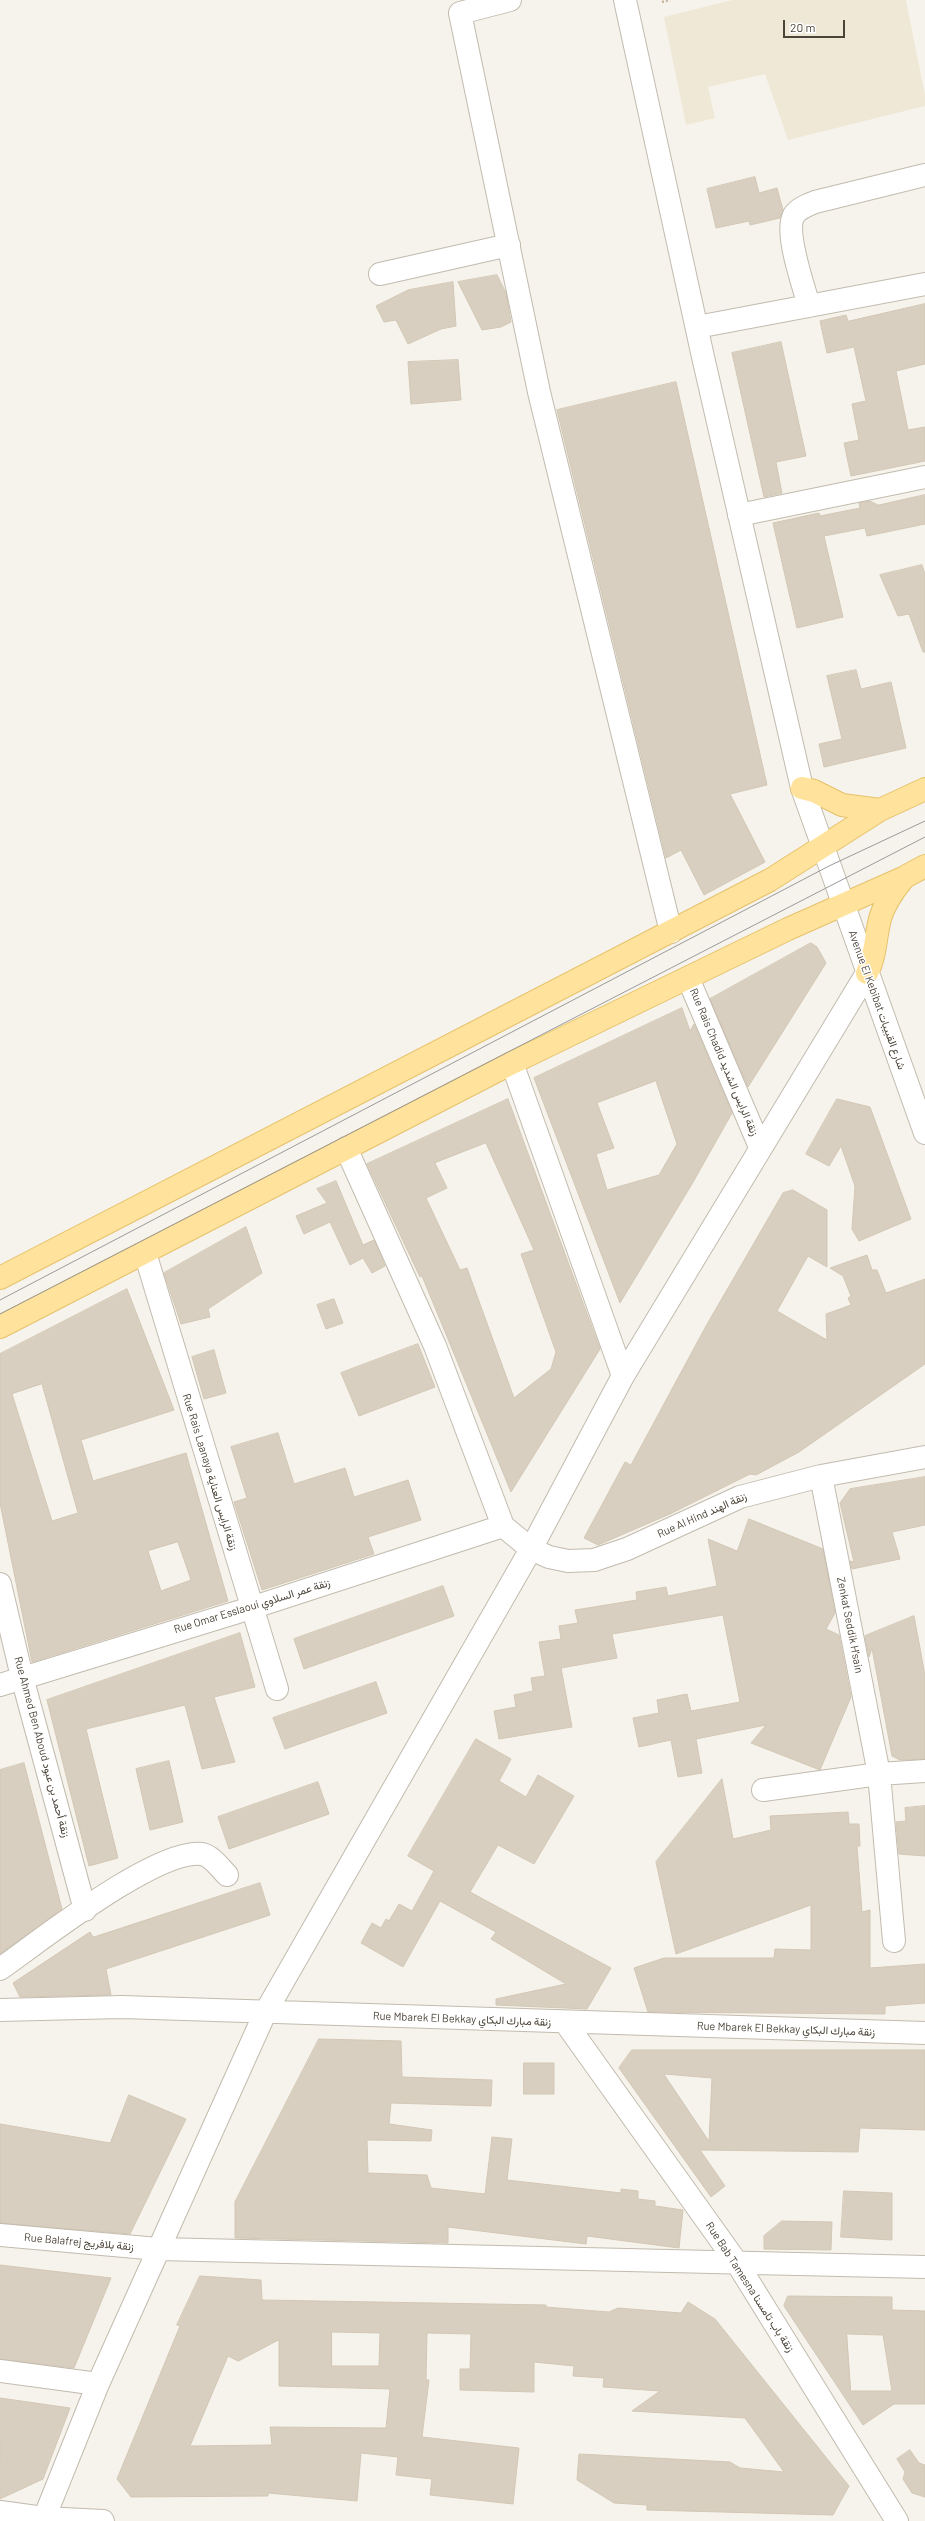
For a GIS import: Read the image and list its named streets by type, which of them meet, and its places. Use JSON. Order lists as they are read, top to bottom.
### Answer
{
  "streets": {
    "street": [
      "Avenue El Kebibat شارع القبيبات",
      "Rue Rais Chadid زنقة الرايس الشديد",
      "Rue Rais Laanaya زنقة الرايس العناية",
      "Rue Al Hind زنقة الهند",
      "Rue Omar Esslaoui زنقة عمر السلاوي",
      "Zenkat Seddik H'sain",
      "Rue Ahmed Ben Aboud زنقة أحمد بن عبود",
      "Rue Mbarek El Bekkay زنقة مبارك البكاي",
      "Rue Balafrej زنقة بلافريج",
      "Rue Bab Tamesna زنقة باب تامسنا"
    ]
  },
  "crossings": [
    ["Rue Rais Laanaya زنقة الرايس العناية", "Rue Omar Esslaoui زنقة عمر السلاوي"],
    ["Rue Al Hind زنقة الهند", "Rue Omar Esslaoui زنقة عمر السلاوي"],
    ["Rue Al Hind زنقة الهند", "Zenkat Seddik H'sain"],
    ["Rue Omar Esslaoui زنقة عمر السلاوي", "Rue Ahmed Ben Aboud زنقة أحمد بن عبود"],
    ["Rue Mbarek El Bekkay زنقة مبارك البكاي", "Rue Bab Tamesna زنقة باب تامسنا"],
    ["Rue Balafrej زنقة بلافريج", "Rue Bab Tamesna زنقة باب تامسنا"]
  ],
  "scale_bar": "20 m"
}
